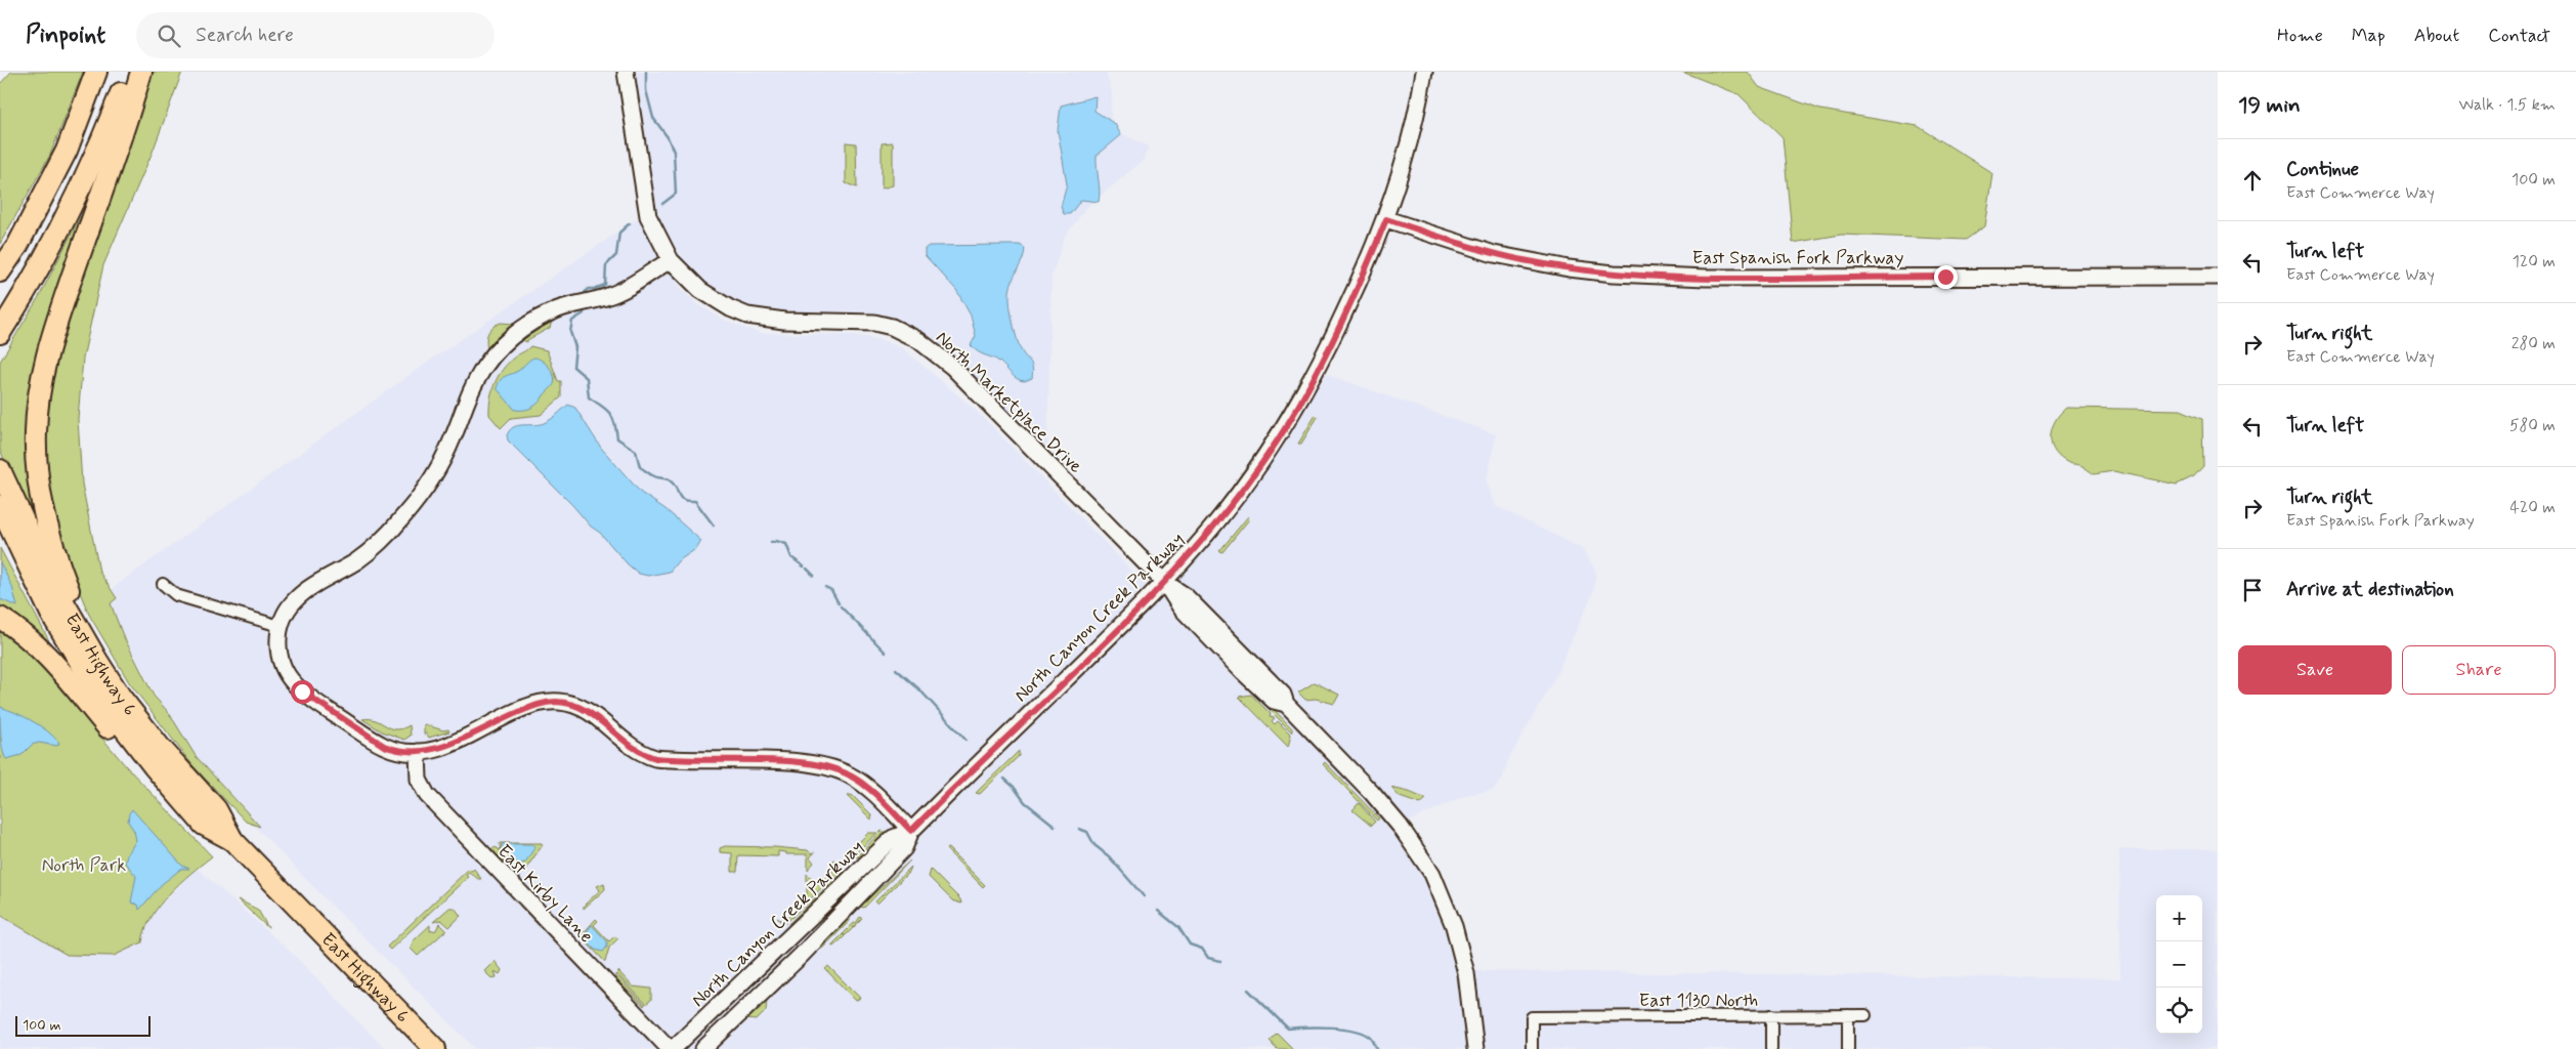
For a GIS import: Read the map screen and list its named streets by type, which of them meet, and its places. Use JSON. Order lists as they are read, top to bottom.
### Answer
{
  "streets": {
    "highway": ["East Highway 6"],
    "street": [
      "East Spanish Fork Parkway",
      "North Marketplace Drive",
      "North Canyon Creek Parkway",
      "East Kirby Lane",
      "East 1130 North"
    ]
  },
  "crossings": [
    ["East Spanish Fork Parkway", "North Canyon Creek Parkway"],
    ["North Marketplace Drive", "North Canyon Creek Parkway"],
    ["North Canyon Creek Parkway", "East Kirby Lane"]
  ],
  "parks": ["North Park"],
  "scale_bar": "100 m",
  "page": {
    "header": "Pinpoint",
    "search": "Search here",
    "nav": [
      "Home",
      "Map",
      "About",
      "Contact"
    ],
    "heading": ["19 min", "Walk · 1.5 km"],
    "list": [
      ["Continue", "East Commerce Way", "100 m"],
      ["Turn left", "East Commerce Way", "120 m"],
      ["Turn right", "East Commerce Way", "280 m"],
      ["Turn left", "580 m"],
      ["Turn right", "East Spanish Fork Parkway", "420 m"],
      "Arrive at destination"
    ],
    "buttons": ["Save", "Share"],
    "map_buttons": ["+", "−"],
    "scale": "100 m"
  }
}
